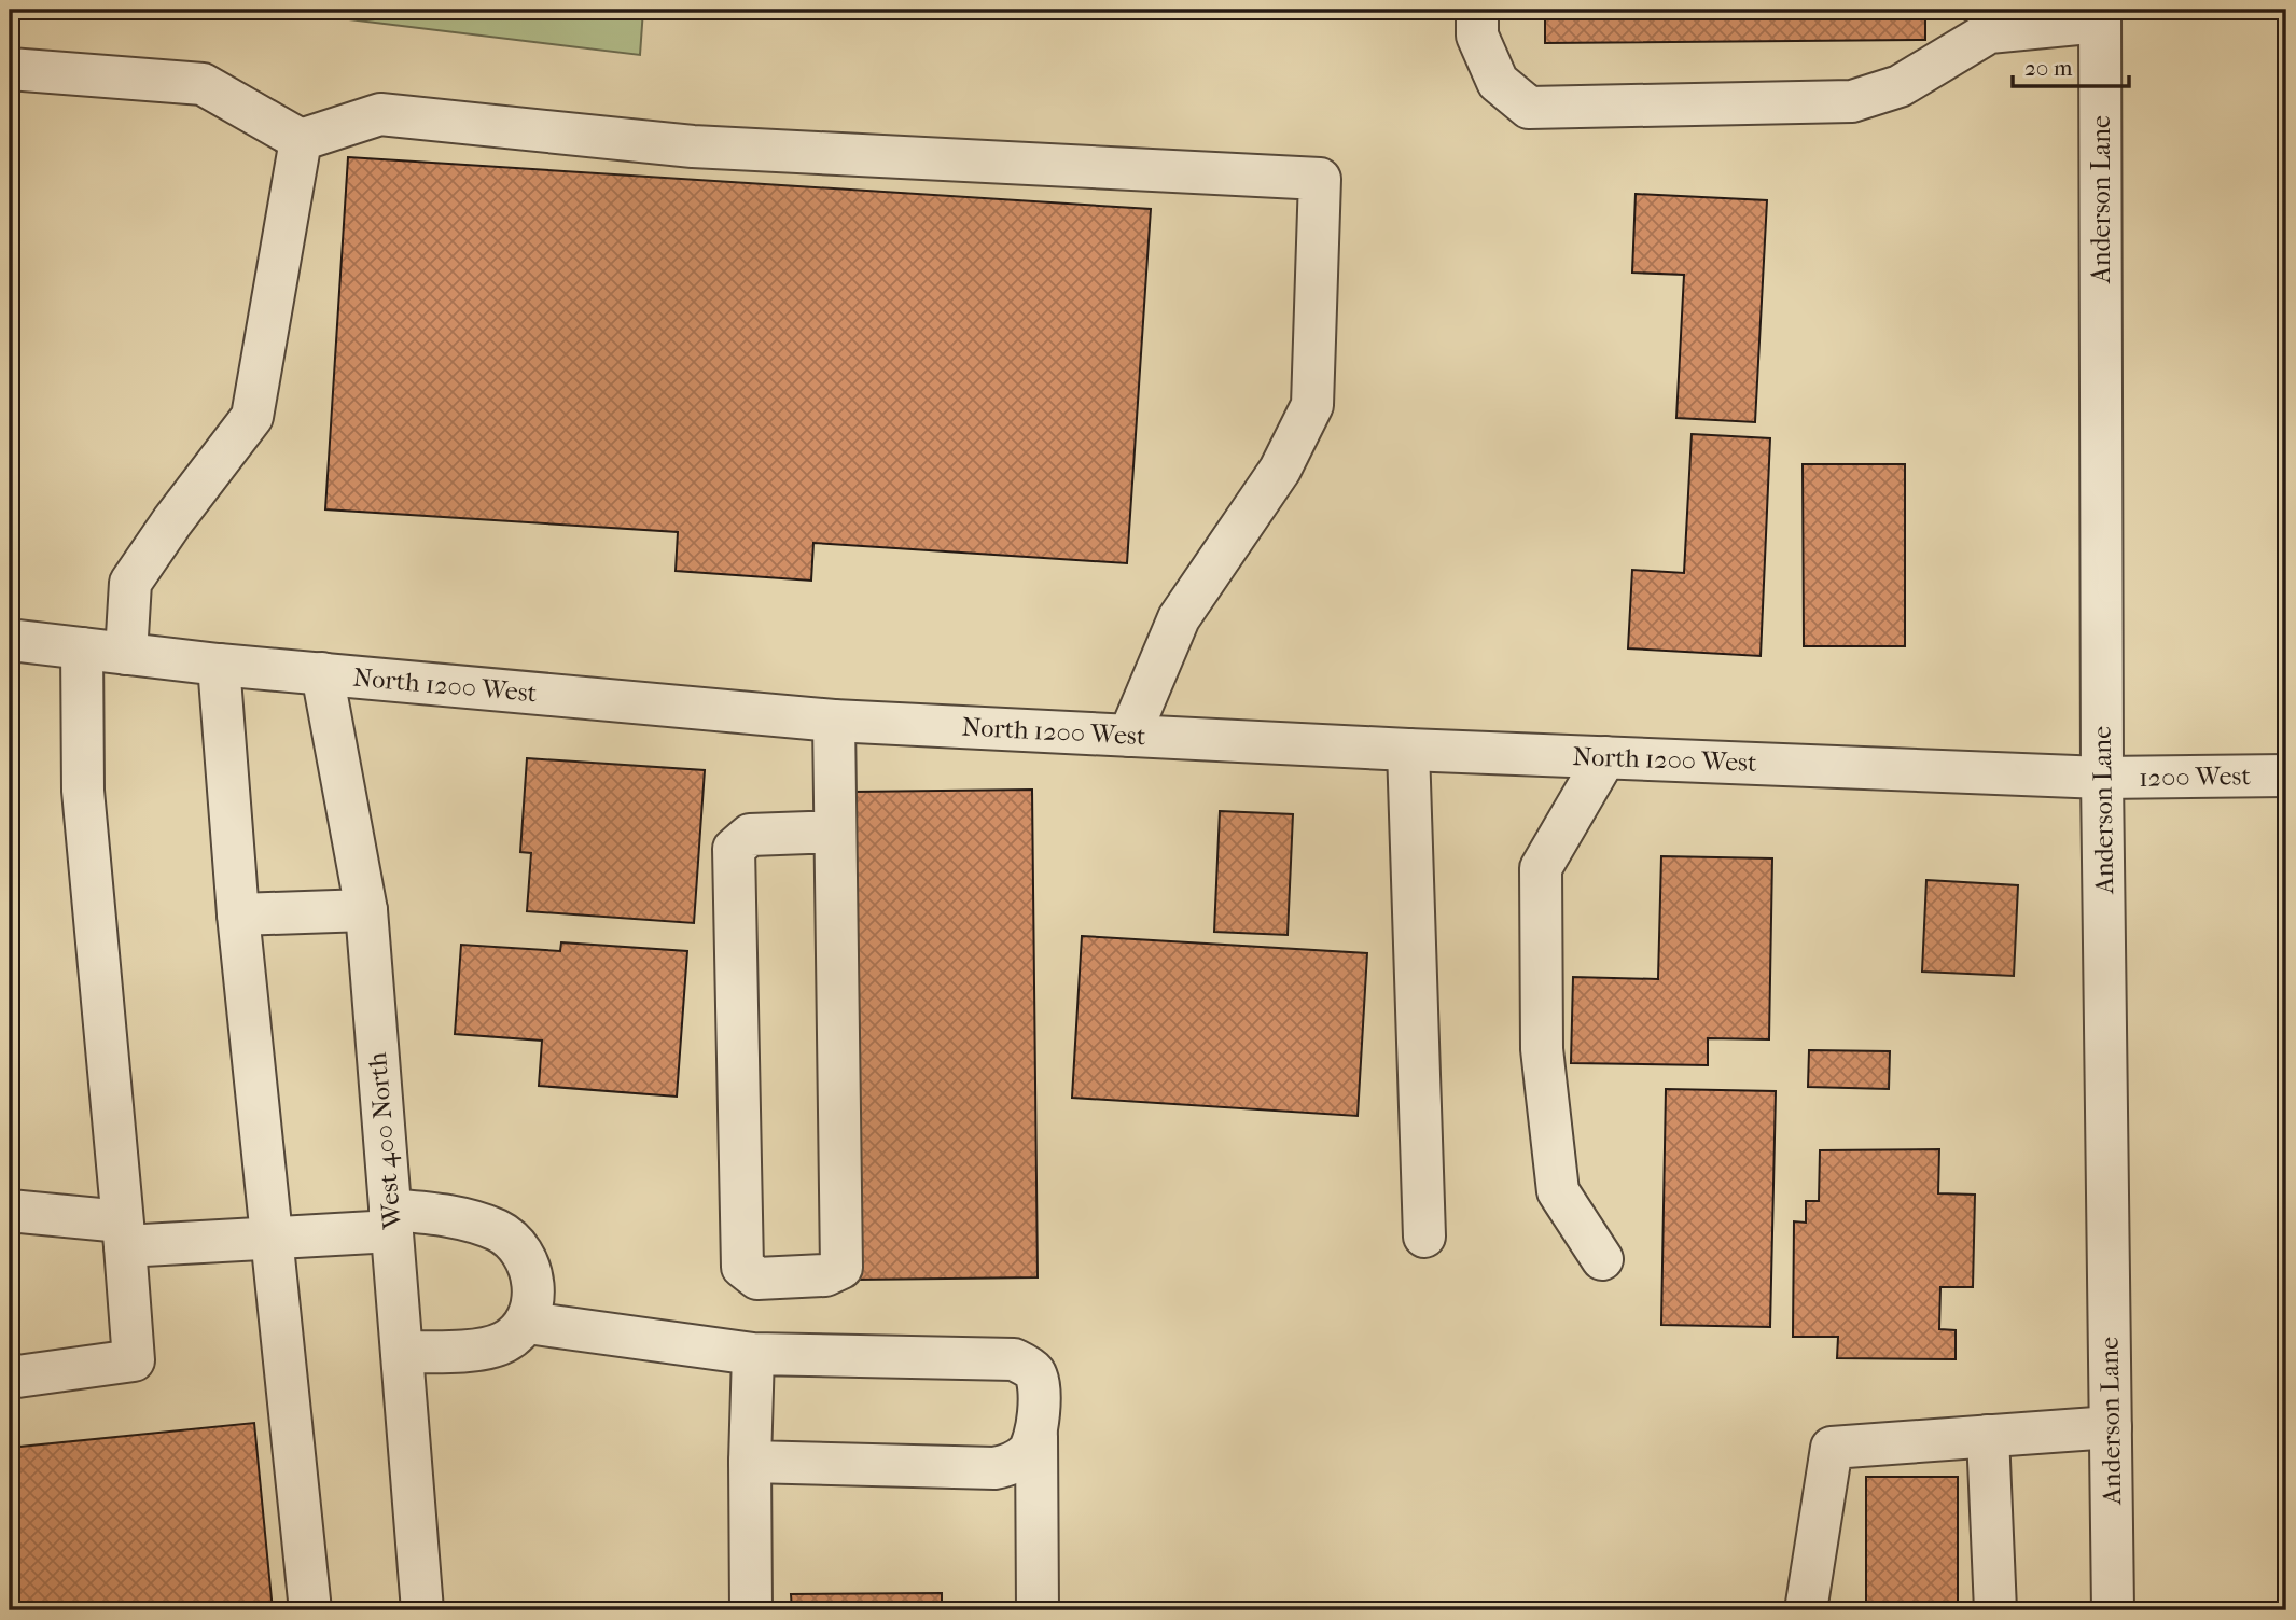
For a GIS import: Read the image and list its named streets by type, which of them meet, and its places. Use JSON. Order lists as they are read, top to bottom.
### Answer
{
  "streets": {
    "street": [
      "Anderson Lane",
      "North 1200 West",
      "1200 West",
      "West 400 North"
    ]
  },
  "crossings": [
    ["Anderson Lane", "North 1200 West"],
    ["Anderson Lane", "1200 West"],
    ["North 1200 West", "1200 West"],
    ["North 1200 West", "West 400 North"]
  ],
  "scale_bar": "20 m"
}
